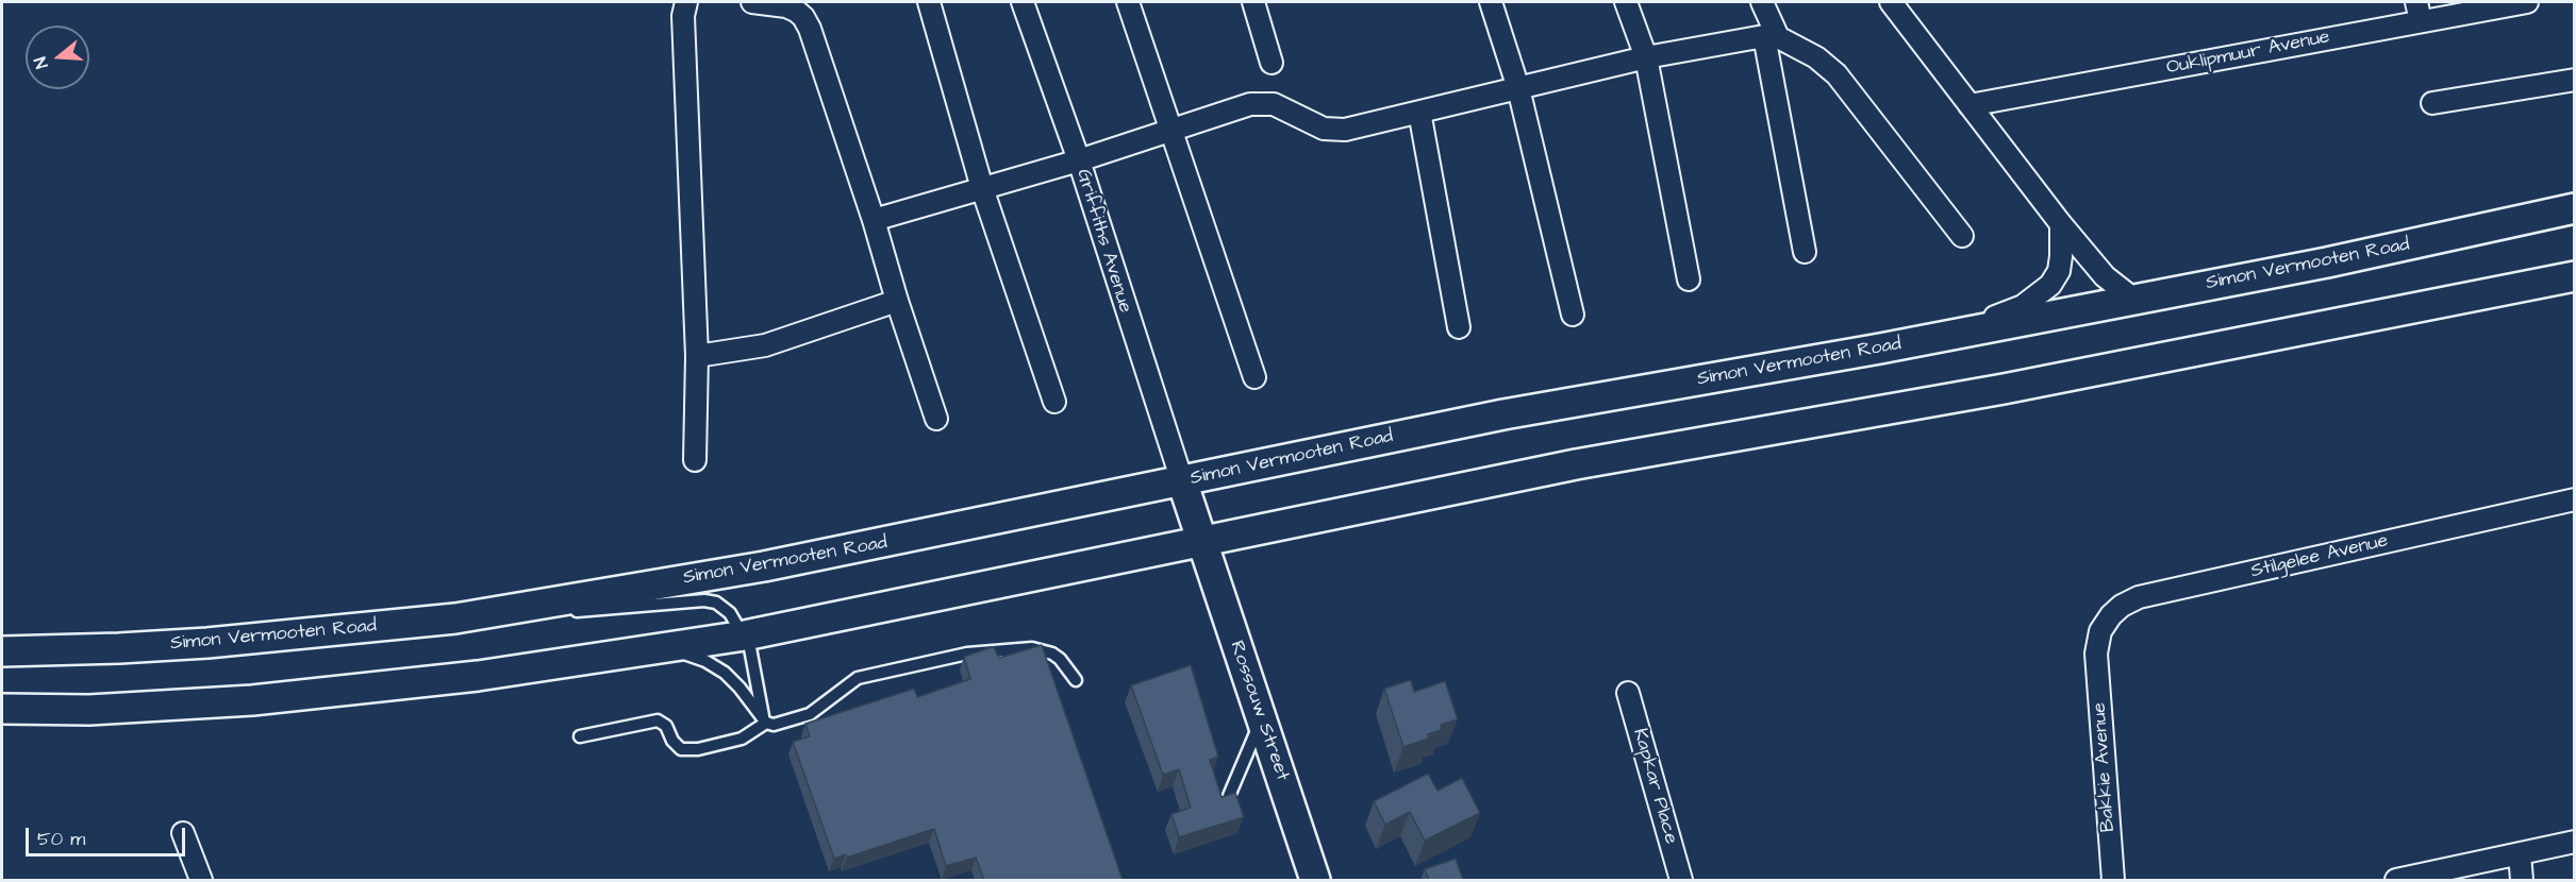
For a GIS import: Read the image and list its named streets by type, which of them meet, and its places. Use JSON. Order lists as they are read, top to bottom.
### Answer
{
  "streets": {
    "main road": ["Simon Vermooten Road", "Rossouw Street"],
    "street": [
      "Ouklipmuur Avenue",
      "Griffiths Avenue",
      "Stilgelee Avenue",
      "Bakkie Avenue",
      "Kapkar Place"
    ]
  },
  "crossings": [
    ["Griffiths Avenue", "Simon Vermooten Road"],
    ["Griffiths Avenue", "Rossouw Street"],
    ["Simon Vermooten Road", "Rossouw Street"],
    ["Stilgelee Avenue", "Bakkie Avenue"]
  ],
  "scale_bar": "50 m",
  "north": "left"
}
